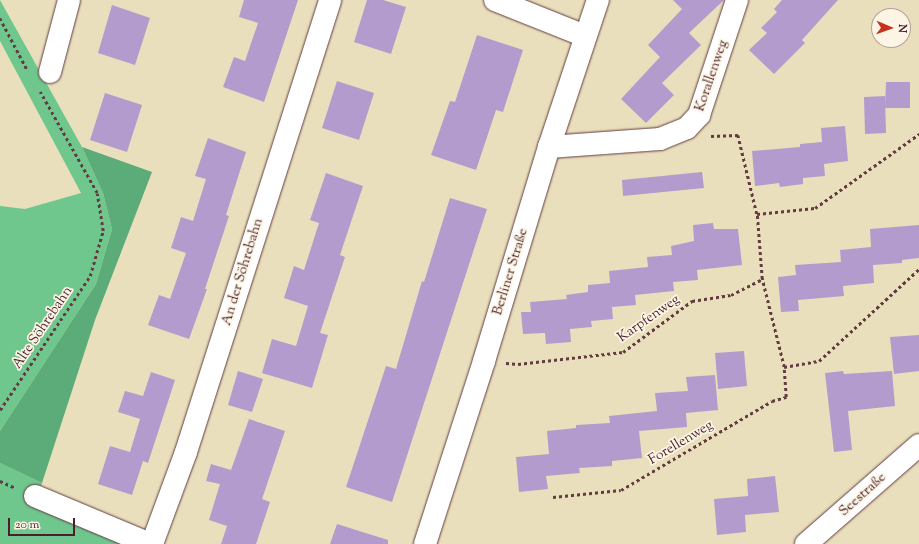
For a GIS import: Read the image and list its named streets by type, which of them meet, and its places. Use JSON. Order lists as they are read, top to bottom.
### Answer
{
  "streets": {
    "street": [
      "Korallenweg",
      "An der Söhrebahn",
      "Berliner Straße",
      "Seestraße"
    ],
    "path": ["Karpfenweg", "Alte Söhrebahn", "Forellenweg"]
  },
  "crossings": [
    ["Korallenweg", "Berliner Straße"],
    ["Berliner Straße", "Karpfenweg"],
    ["Karpfenweg", "Forellenweg"]
  ],
  "scale_bar": "20 m",
  "north": "right"
}
